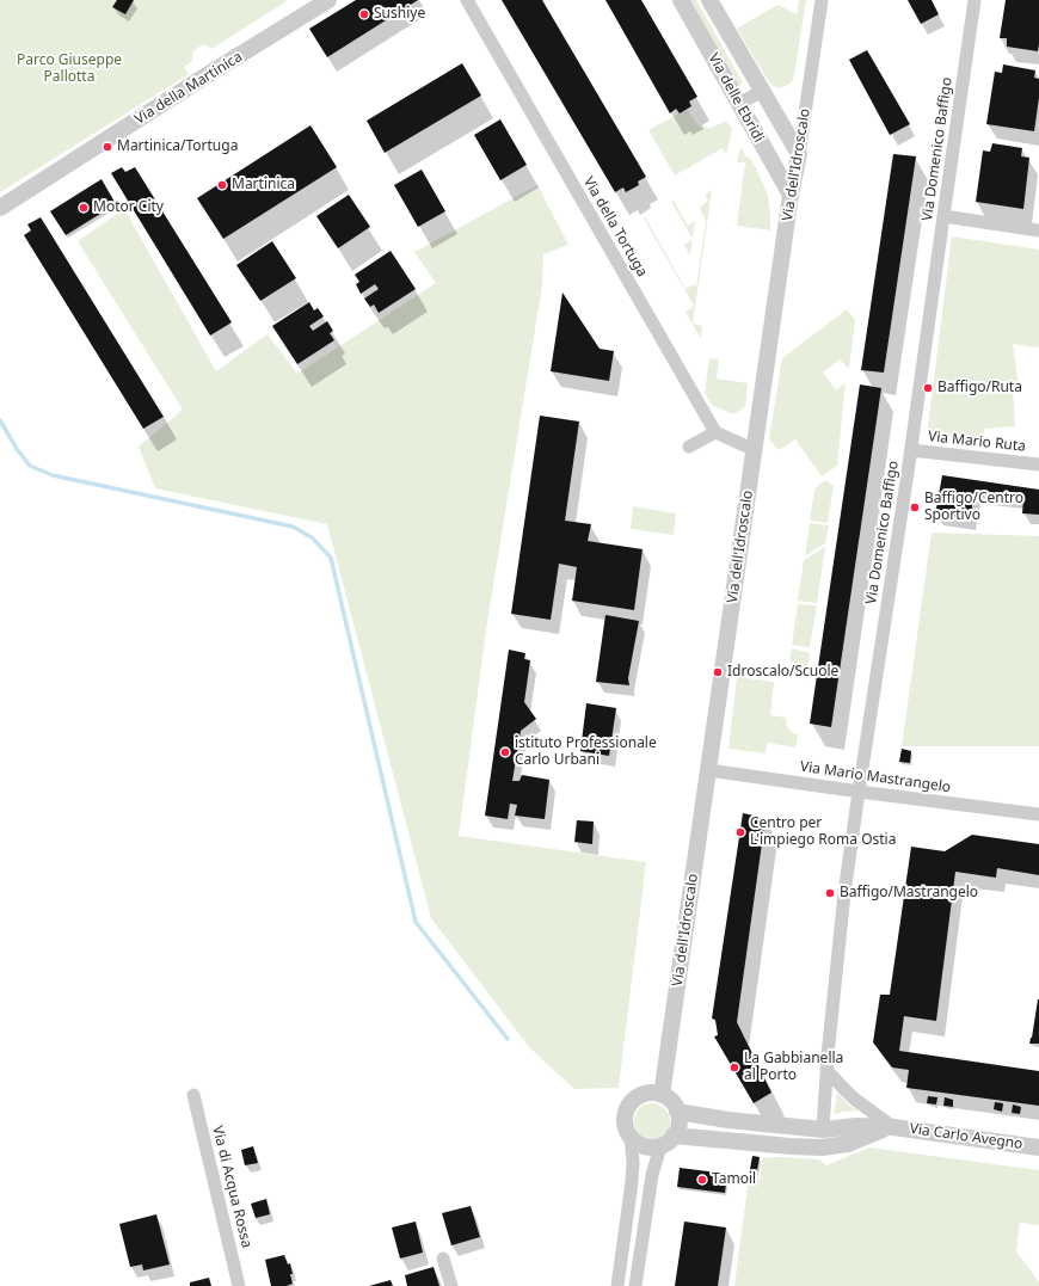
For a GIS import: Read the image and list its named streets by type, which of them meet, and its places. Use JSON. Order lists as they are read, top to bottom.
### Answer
{
  "streets": {
    "street": [
      "Via della Martinica",
      "Via delle Ebridi",
      "Via Domenico Baffigo",
      "Via dell'Idroscalo",
      "Via della Tortuga",
      "Via Mario Ruta",
      "Via Mario Mastrangelo",
      "Via Carlo Avegno",
      "Via di Acqua Rossa"
    ]
  },
  "crossings": [
    ["Via delle Ebridi", "Via dell'Idroscalo"],
    ["Via Domenico Baffigo", "Via Mario Ruta"],
    ["Via Domenico Baffigo", "Via Mario Mastrangelo"],
    ["Via Domenico Baffigo", "Via Carlo Avegno"],
    ["Via dell'Idroscalo", "Via Mario Mastrangelo"],
    ["Via dell'Idroscalo", "Via Carlo Avegno"]
  ],
  "parks": ["Parco Giuseppe Pallotta"],
  "places": [
    "Sushiye",
    "Martinica/Tortuga",
    "Martinica",
    "Motor City",
    "Baffigo/Ruta",
    "Baffigo/Centro Sportivo",
    "Idroscalo/Scuole",
    "istituto Professionale Carlo Urbani",
    "Centro per L'impiego Roma Ostia",
    "Baffigo/Mastrangelo",
    "La Gabbianella al Porto",
    "Tamoil"
  ]
}
